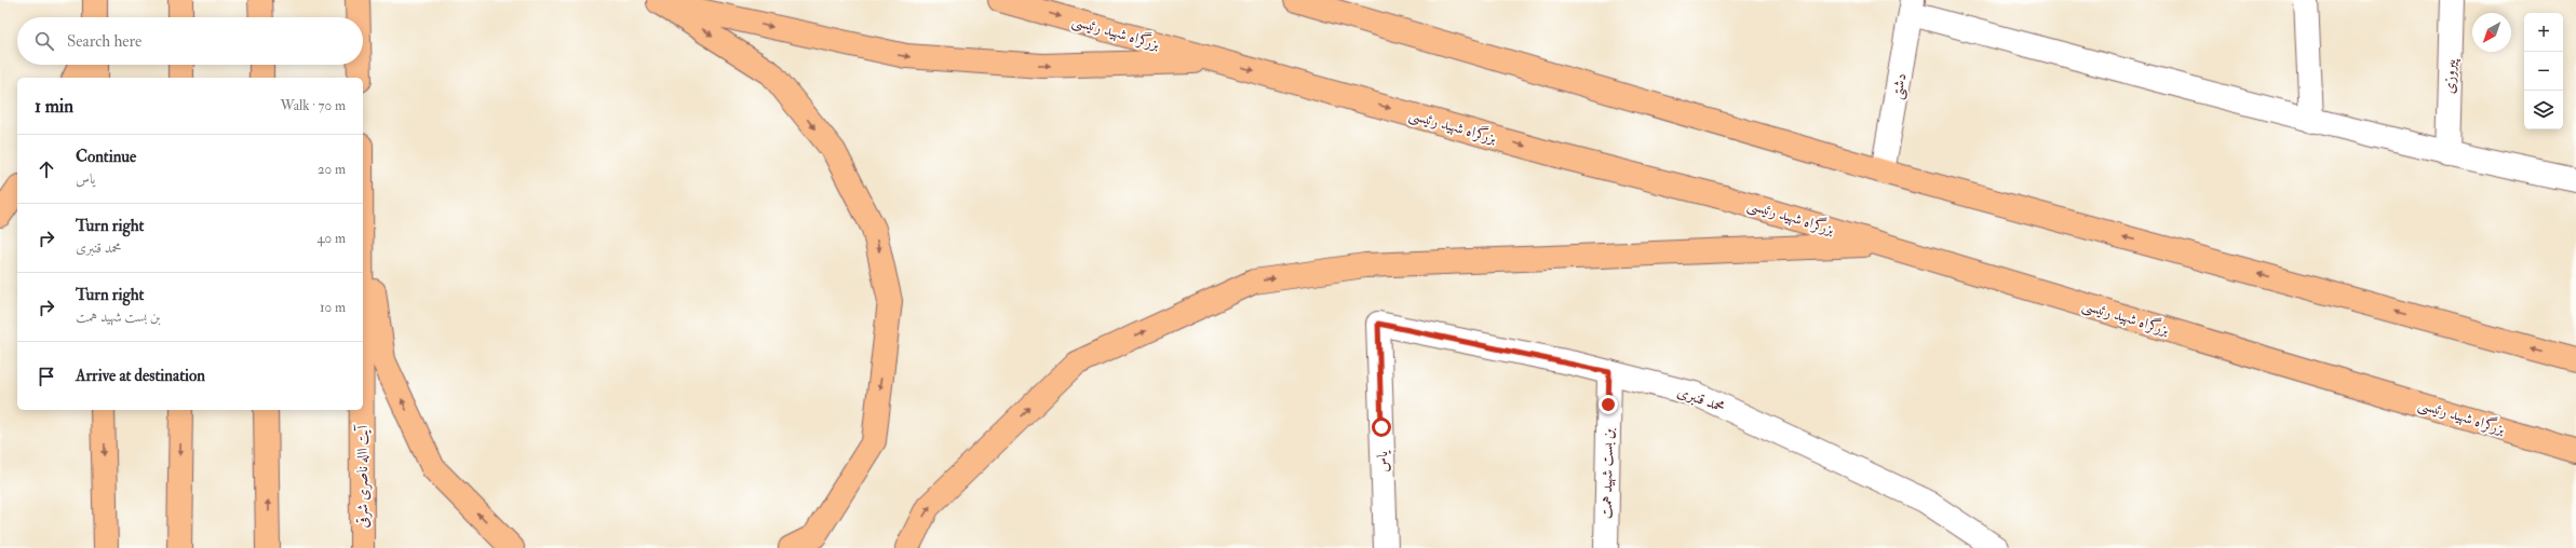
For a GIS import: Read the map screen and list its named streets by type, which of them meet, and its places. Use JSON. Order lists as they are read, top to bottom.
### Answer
{
  "streets": {
    "highway": ["بزرگراه شهید رئیسی", "آیت االه ناصری شرقی"],
    "street": [
      "پیروزی",
      "دشتی",
      "محمد قنبری",
      "یاس",
      "بن بست شهید همت"
    ]
  },
  "crossings": [
    ["محمد قنبری", "یاس"],
    ["محمد قنبری", "بن بست شهید همت"]
  ],
  "north": "bottom left",
  "page": {
    "map_buttons": ["+", "−"],
    "search": "Search here",
    "heading": ["1 min", "Walk · 70 m"],
    "list": [
      ["Continue", "یاس", "20 m"],
      ["Turn right", "محمد قنبری", "40 m"],
      ["Turn right", "بن بست شهید همت", "10 m"],
      "Arrive at destination"
    ]
  }
}
